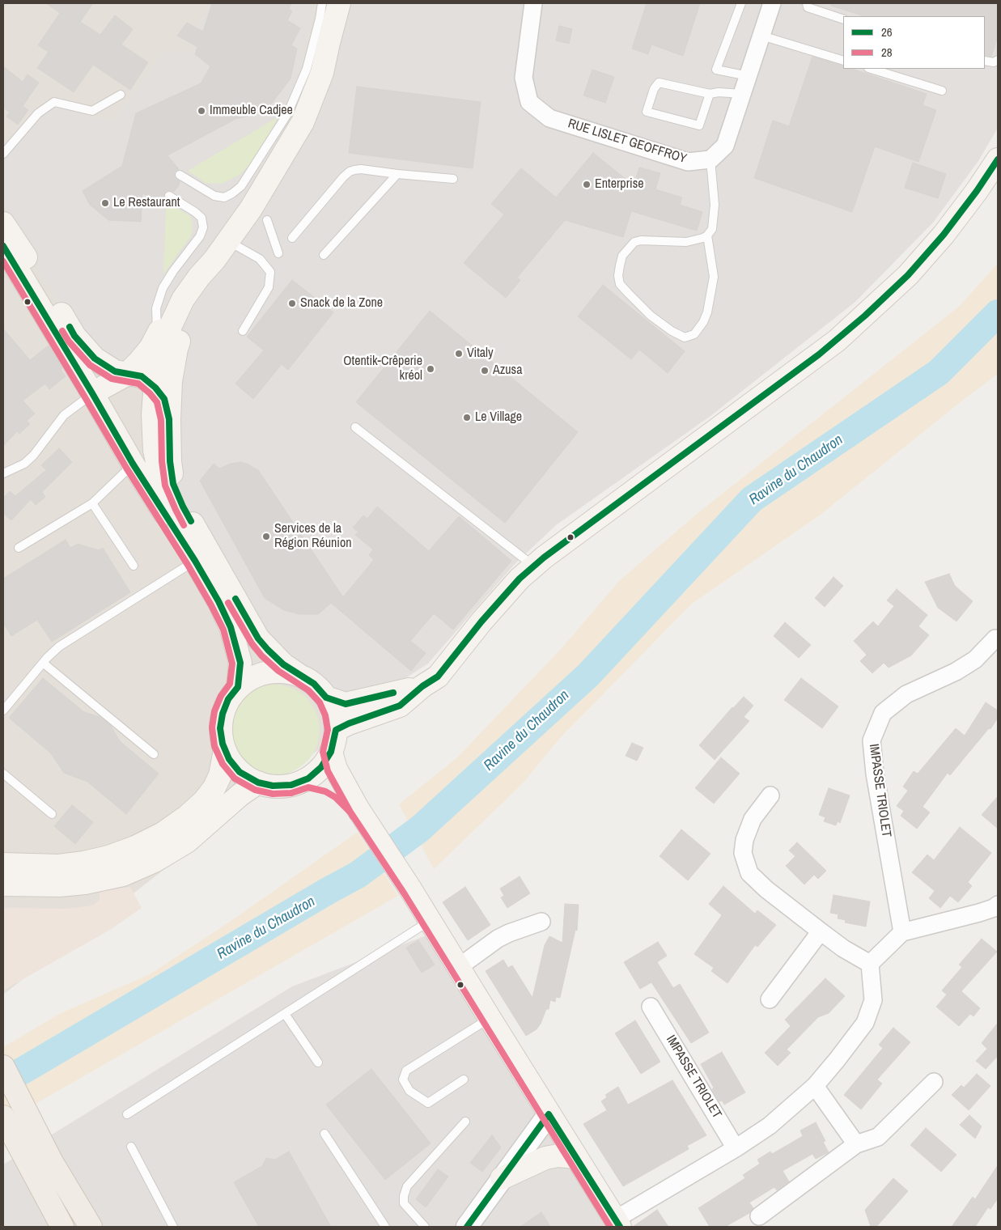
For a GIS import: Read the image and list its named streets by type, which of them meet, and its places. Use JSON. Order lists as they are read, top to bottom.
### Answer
{
  "streets": {
    "street": ["RUE LISLET GEOFFROY", "IMPASSE TRIOLET"]
  },
  "water": ["Ravine du Chaudron"],
  "places": [
    "Immeuble Cadjee",
    "Enterprise",
    "Le Restaurant",
    "Snack de la Zone",
    "Vitaly",
    "Otentik-Crêperie kréol",
    "Azusa",
    "Le Village",
    "Services de la Région Réunion"
  ],
  "lines": ["transit line 26", "transit line 28"],
  "legend": ["26", "28"]
}
